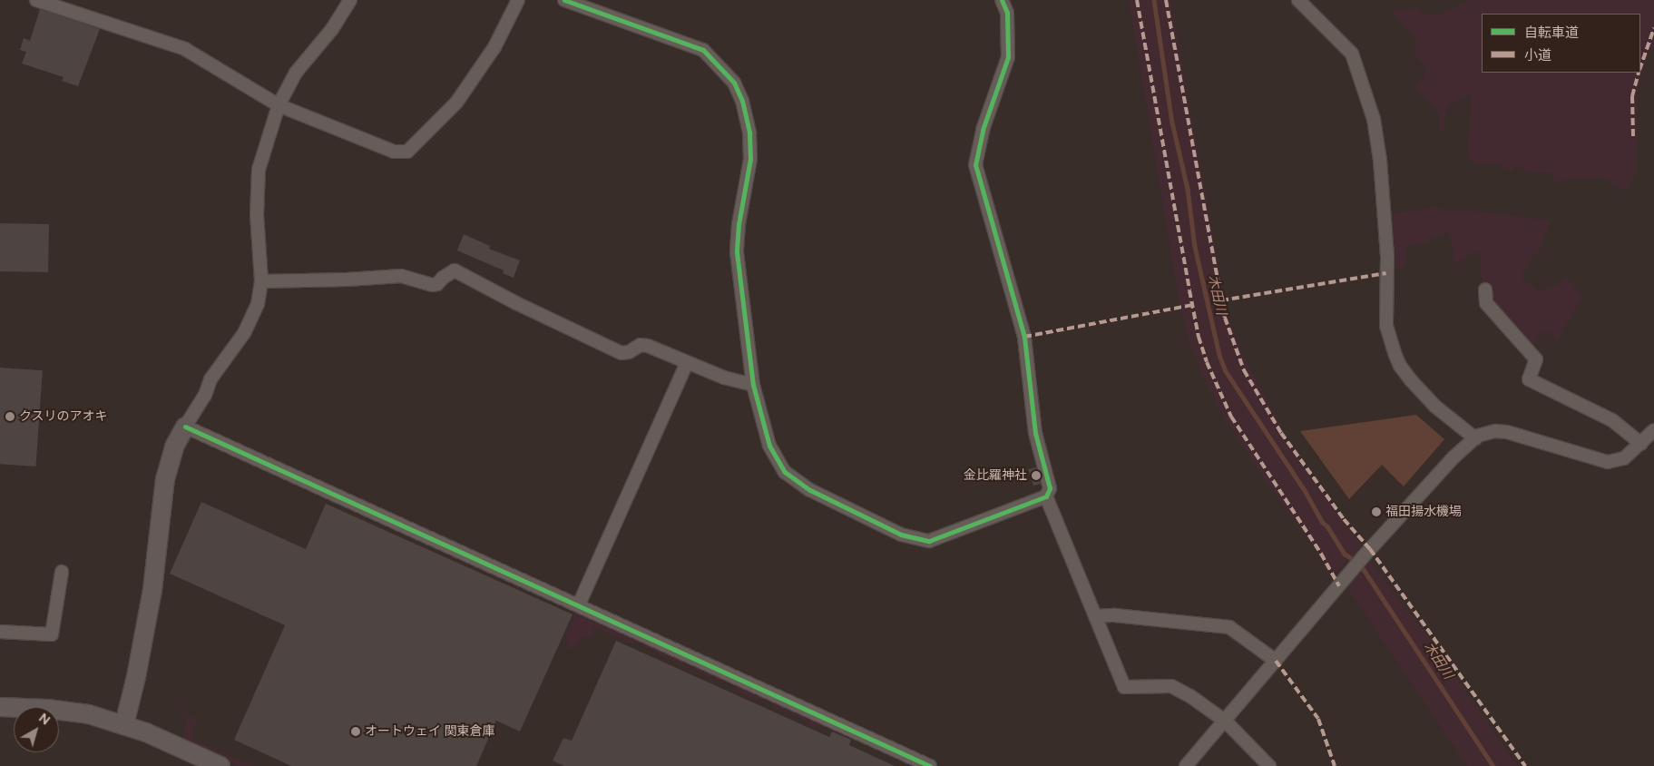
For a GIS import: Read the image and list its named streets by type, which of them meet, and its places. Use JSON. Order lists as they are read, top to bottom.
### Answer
{
  "water": ["木田川"],
  "places": [
    "クスリのアオキ",
    "金比羅神社",
    "福田揚水機場",
    "オートウェイ 関東倉庫"
  ],
  "legend": ["自転車道", "小道"],
  "north": "top right"
}
